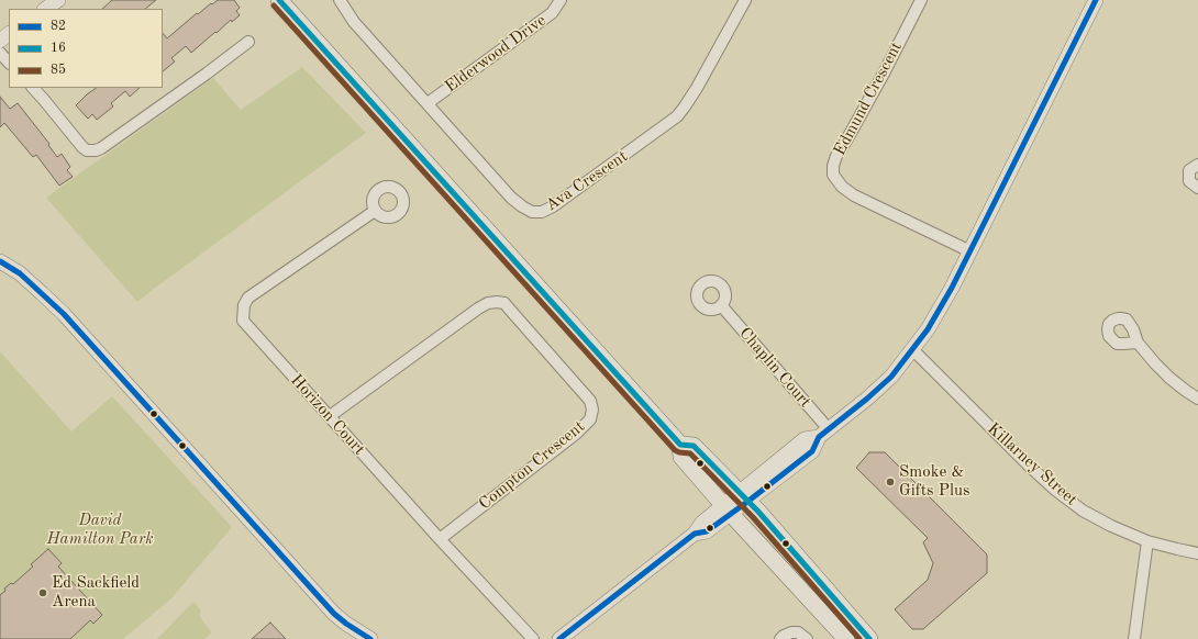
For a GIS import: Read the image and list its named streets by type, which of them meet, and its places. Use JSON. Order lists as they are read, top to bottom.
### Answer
{
  "streets": {
    "street": [
      "Elderwood Drive",
      "Edmund Crescent",
      "Ava Crescent",
      "Chaplin Court",
      "Horizon Court",
      "Killarney Street",
      "Compton Crescent"
    ]
  },
  "crossings": [
    ["Elderwood Drive", "Ava Crescent"],
    ["Horizon Court", "Compton Crescent"]
  ],
  "parks": ["David Hamilton Park"],
  "places": ["Smoke & Gifts Plus", "Ed Sackfield Arena"],
  "lines": ["transit line 82", "transit line 16", "transit line 85"],
  "legend": ["82", "16", "85"]
}
